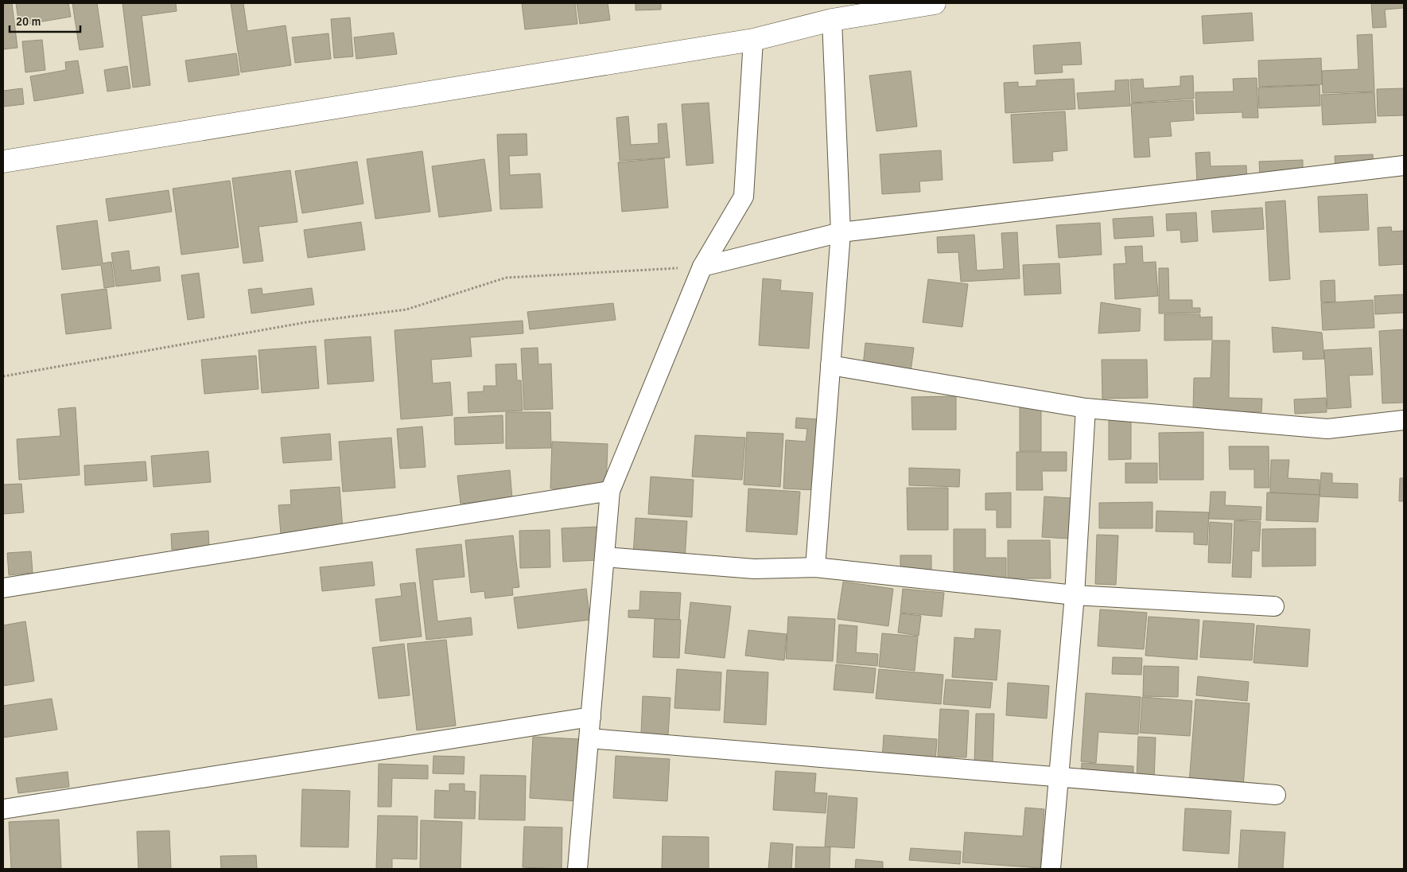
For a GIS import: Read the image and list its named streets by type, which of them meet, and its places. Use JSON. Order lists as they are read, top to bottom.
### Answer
{
  "scale_bar": "20 m"
}
